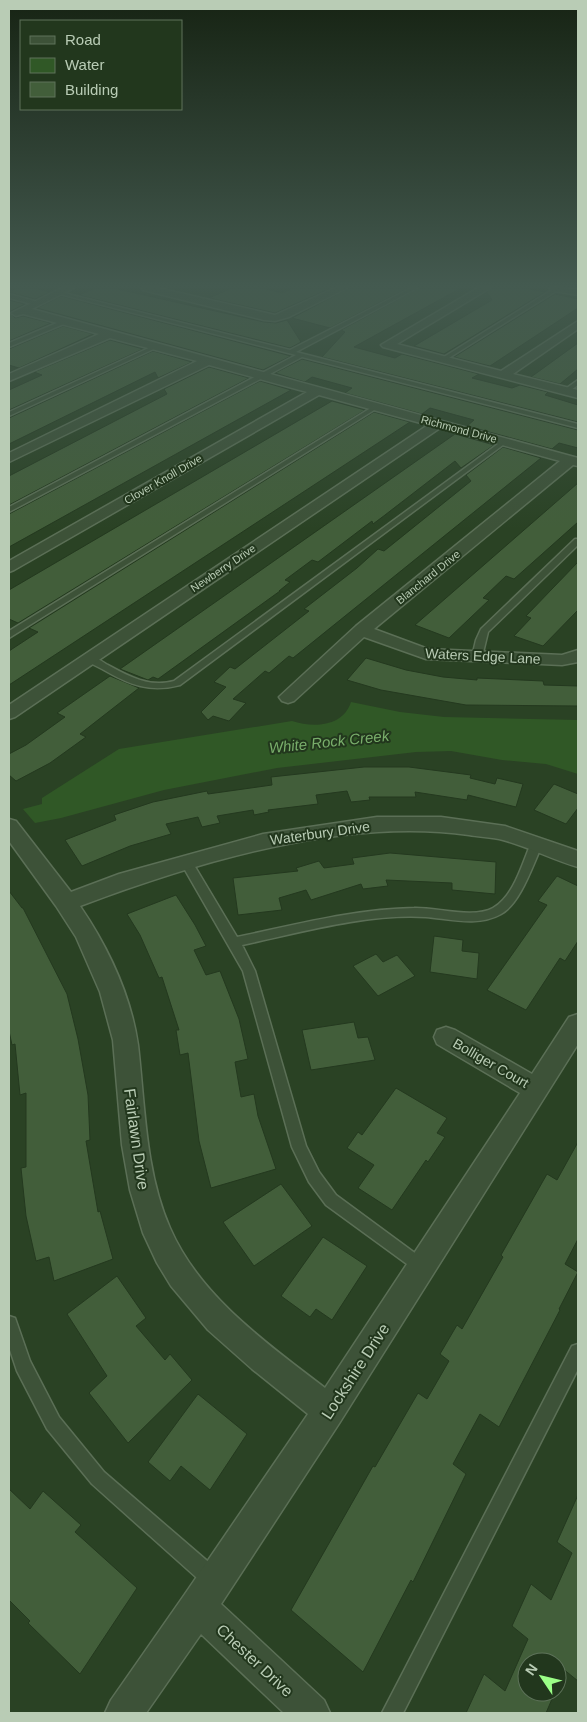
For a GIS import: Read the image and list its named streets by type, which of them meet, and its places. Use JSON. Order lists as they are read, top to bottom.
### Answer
{
  "streets": {
    "street": [
      "Richmond Drive",
      "Clover Knoll Drive",
      "Newberry Drive",
      "Blanchard Drive",
      "Waters Edge Lane",
      "Waterbury Drive",
      "Bolliger Court",
      "Fairlawn Drive",
      "Lockshire Drive",
      "Chester Drive"
    ]
  },
  "crossings": [
    ["Richmond Drive", "Clover Knoll Drive"],
    ["Richmond Drive", "Newberry Drive"],
    ["Richmond Drive", "Blanchard Drive"],
    ["Blanchard Drive", "Waters Edge Lane"],
    ["Waterbury Drive", "Fairlawn Drive"],
    ["Bolliger Court", "Lockshire Drive"],
    ["Fairlawn Drive", "Lockshire Drive"],
    ["Lockshire Drive", "Chester Drive"]
  ],
  "water": ["White Rock Creek"],
  "legend": ["Road", "Water", "Building"],
  "north": "top left"
}
